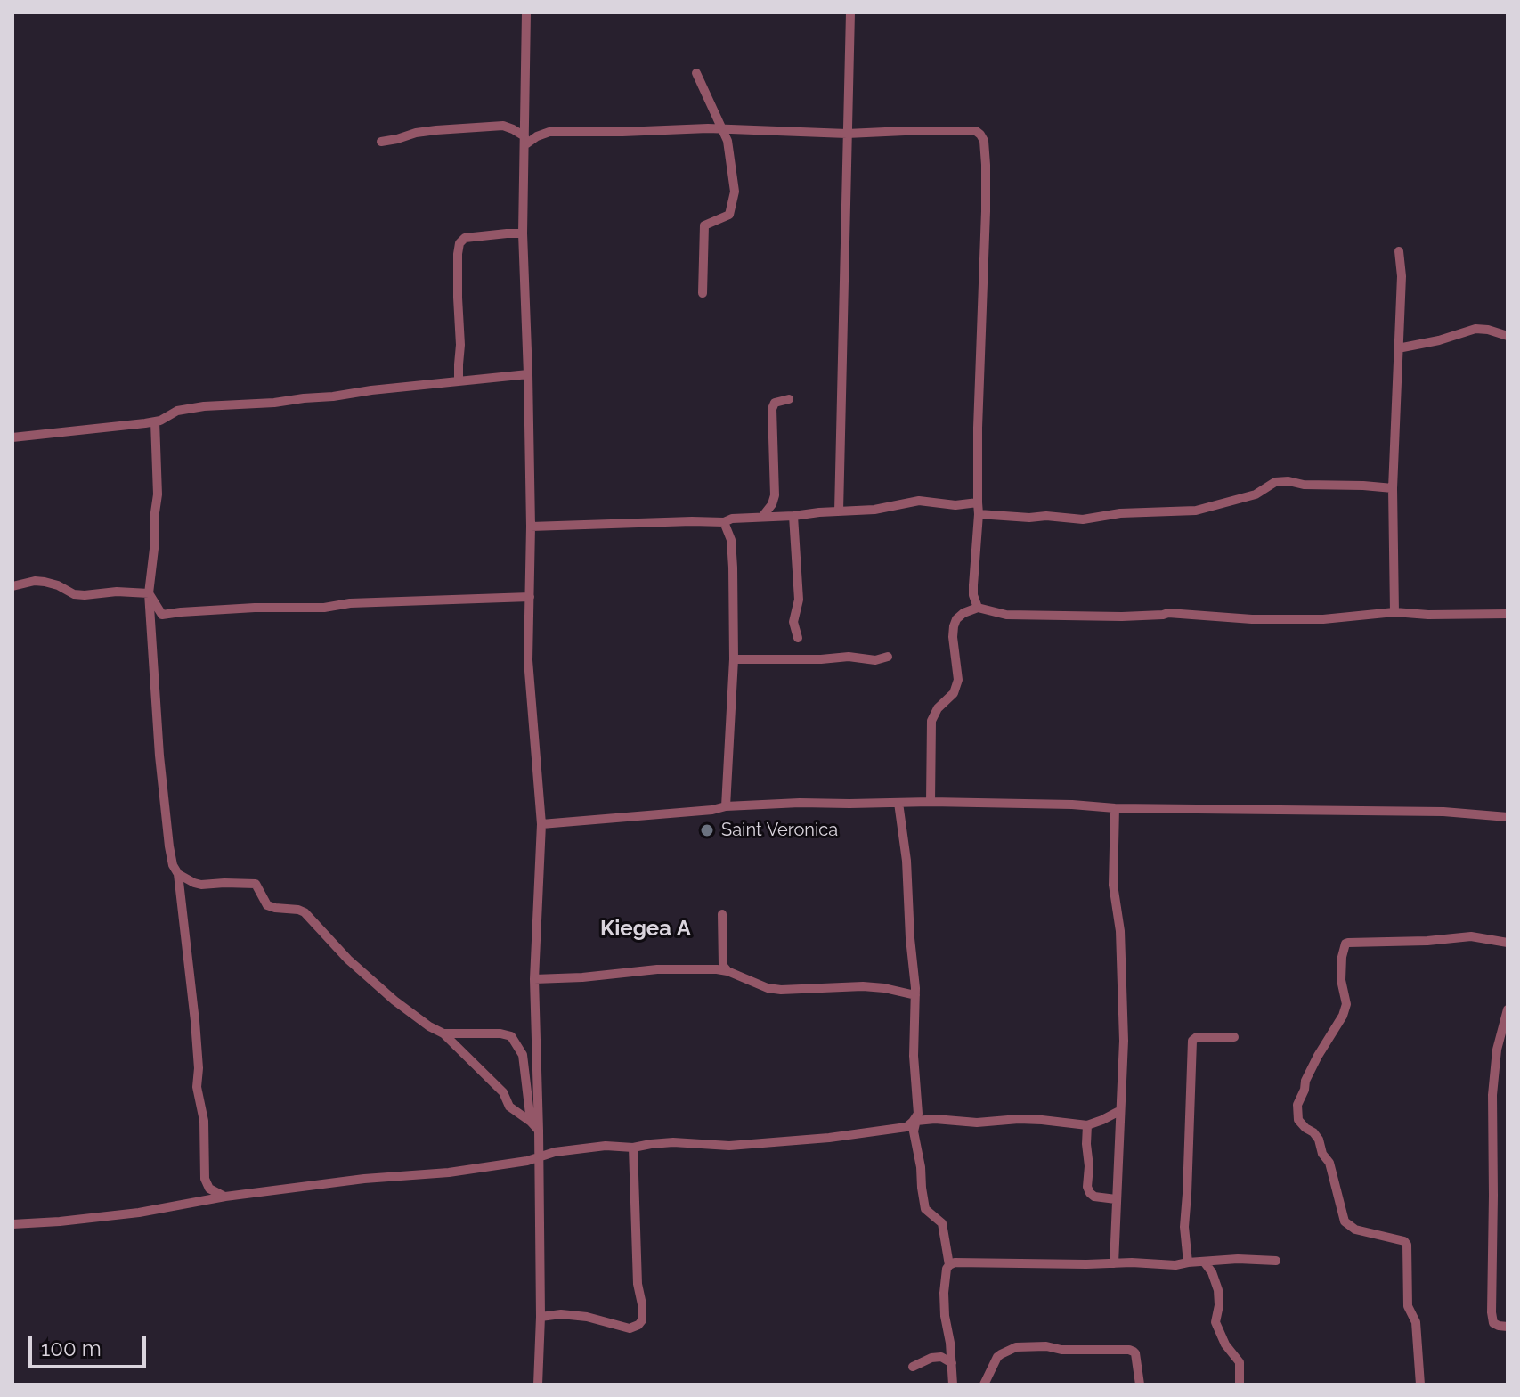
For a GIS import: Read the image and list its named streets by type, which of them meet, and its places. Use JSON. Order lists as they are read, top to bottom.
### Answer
{
  "districts": ["Kiegea A"],
  "places": ["Saint Veronica"],
  "scale_bar": "100 m"
}
